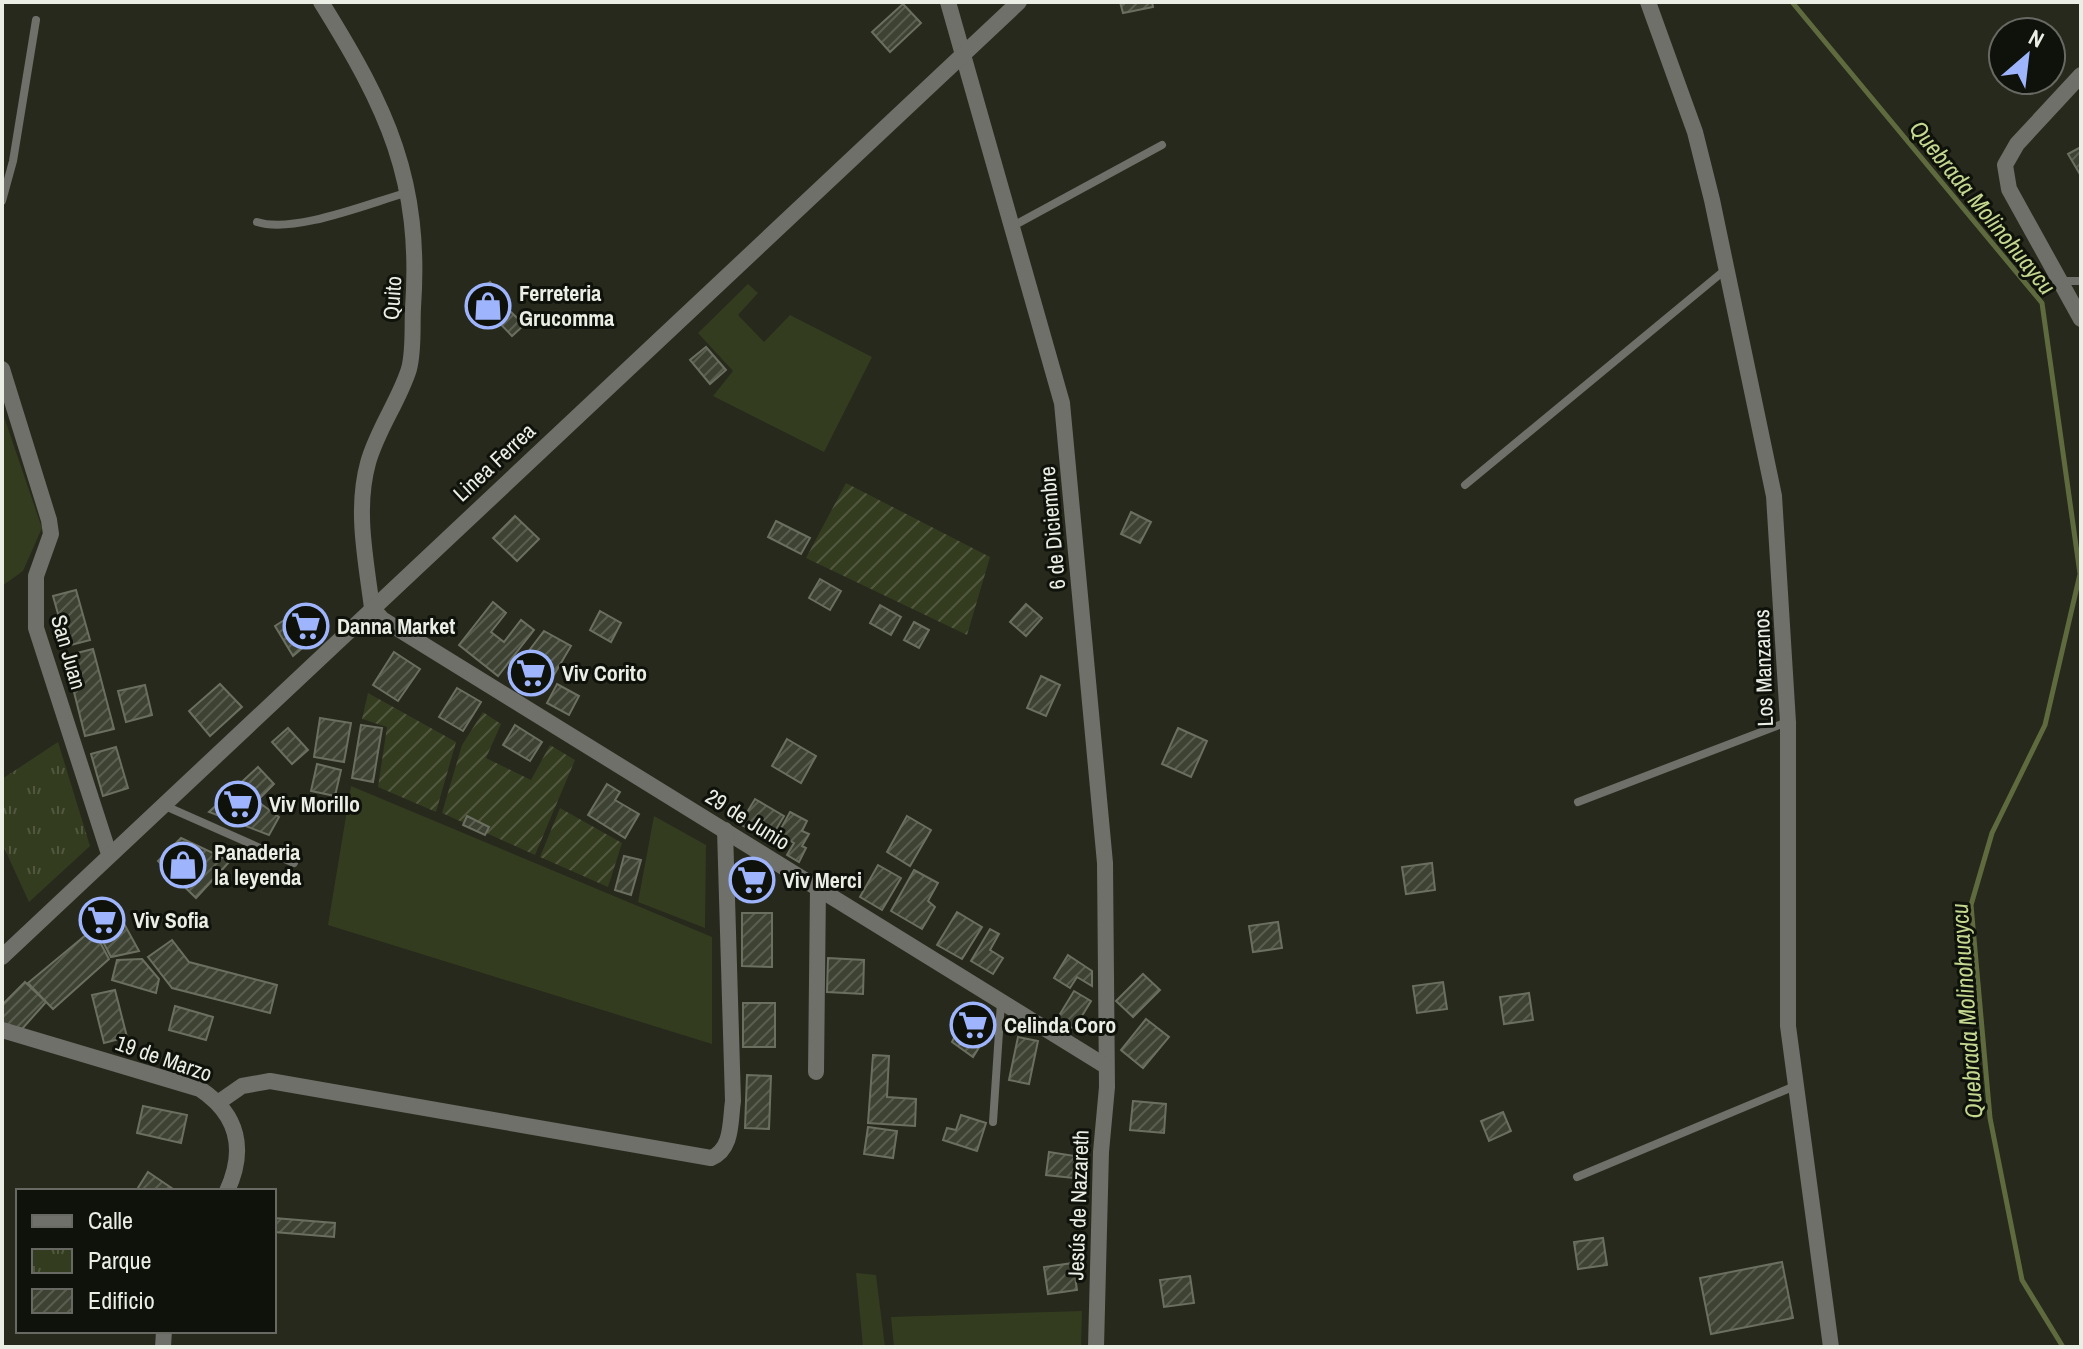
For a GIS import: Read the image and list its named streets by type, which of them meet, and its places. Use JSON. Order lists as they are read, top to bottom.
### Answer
{
  "streets": {
    "street": [
      "Quito",
      "Linea Ferrea",
      "6 de Diciembre",
      "San Juan",
      "Los Manzanos",
      "29 de Junio",
      "19 de Marzo",
      "Jesús de Nazareth"
    ]
  },
  "crossings": [
    ["Quito", "Linea Ferrea"],
    ["Quito", "29 de Junio"],
    ["Linea Ferrea", "6 de Diciembre"],
    ["Linea Ferrea", "San Juan"],
    ["Linea Ferrea", "29 de Junio"],
    ["6 de Diciembre", "29 de Junio"],
    ["6 de Diciembre", "Jesús de Nazareth"],
    ["29 de Junio", "Jesús de Nazareth"]
  ],
  "water": ["Quebrada Molinohuaycu"],
  "places": {
    "shop": ["Ferreteria Grucomma", "Panaderia la leyenda"],
    "supermarket": [
      "Danna Market",
      "Viv Corito",
      "Viv Morillo",
      "Viv Merci",
      "Viv Sofia",
      "Celinda Coro"
    ]
  },
  "legend": ["Calle", "Parque", "Edificio"],
  "north": "top right"
}
